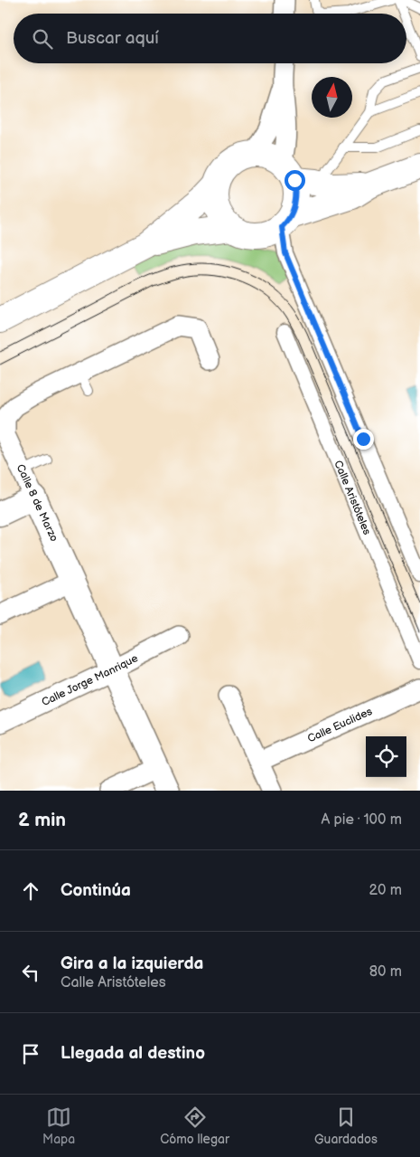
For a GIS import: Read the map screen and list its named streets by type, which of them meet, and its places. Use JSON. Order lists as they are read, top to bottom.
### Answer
{
  "streets": {
    "street": [
      "Calle Aristóteles",
      "Calle 8 de Marzo",
      "Calle Jorge Manrique",
      "Calle Euclides"
    ]
  },
  "crossings": [
    ["Calle 8 de Marzo", "Calle Jorge Manrique"]
  ],
  "north": "top",
  "page": {
    "search": "Buscar aquí",
    "heading": ["2 min", "A pie · 100 m"],
    "list": [
      ["Continúa", "20 m"],
      ["Gira a la izquierda", "Calle Aristóteles", "80 m"],
      "Llegada al destino"
    ],
    "nav": ["Mapa", "Cómo llegar", "Guardados"]
  }
}
